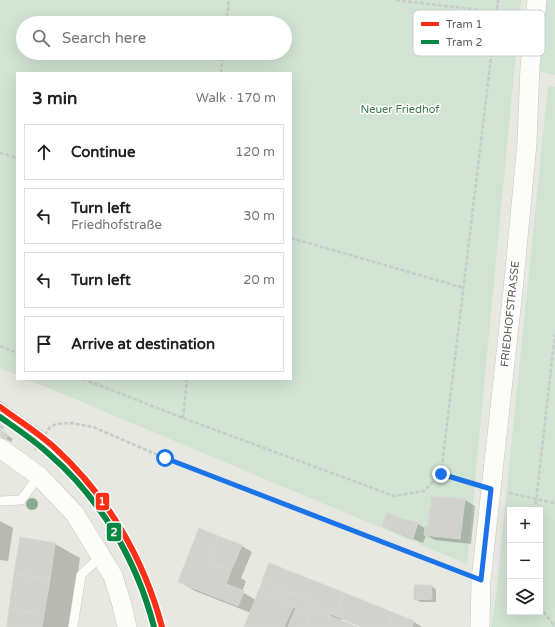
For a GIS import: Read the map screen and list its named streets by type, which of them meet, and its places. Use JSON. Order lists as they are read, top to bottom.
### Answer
{
  "streets": {
    "street": ["FRIEDHOFSTRASSE"]
  },
  "parks": ["Neuer Friedhof"],
  "lines": ["tram line 1", "tram line 2"],
  "legend": ["Tram 1", "Tram 2"],
  "page": {
    "search": "Search here",
    "heading": ["3 min", "Walk · 170 m"],
    "list": [
      ["Continue", "120 m"],
      ["Turn left", "Friedhofstraße", "30 m"],
      ["Turn left", "20 m"],
      "Arrive at destination"
    ],
    "map_buttons": ["+", "−"]
  }
}
